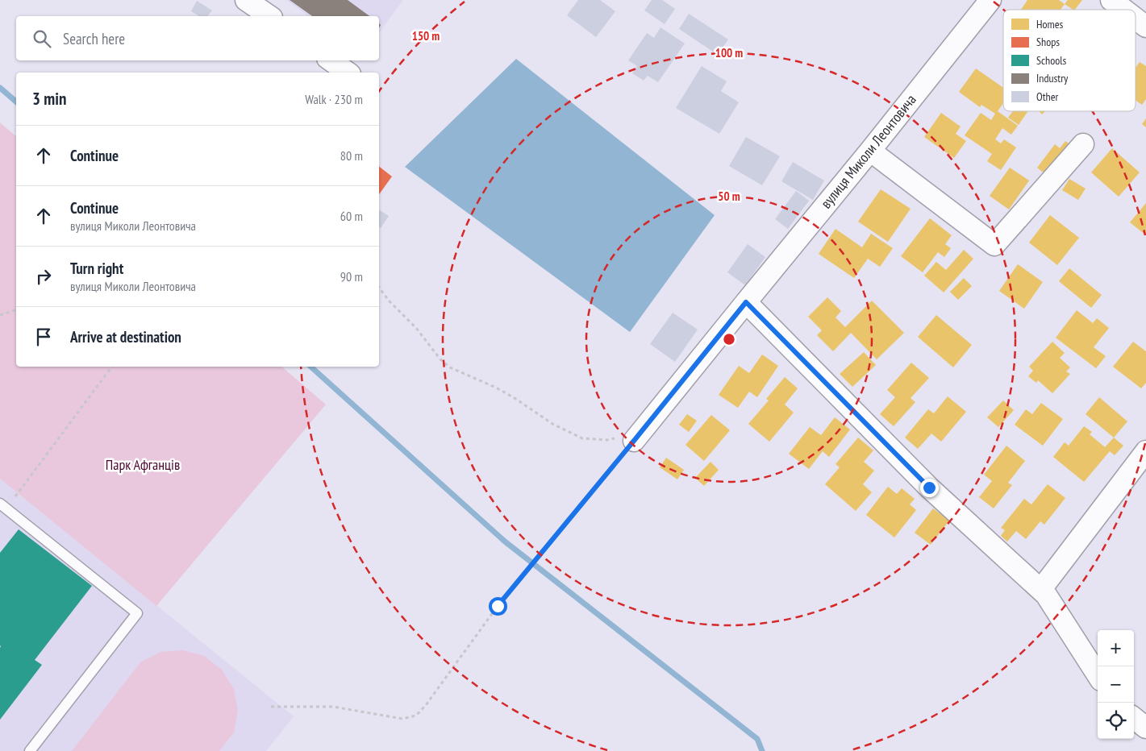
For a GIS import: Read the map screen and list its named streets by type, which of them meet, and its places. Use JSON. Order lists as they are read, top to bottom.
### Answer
{
  "streets": {
    "street": ["вулиця Миколи Леонтовича"]
  },
  "parks": ["Парк Афганців"],
  "legend": [
    "Homes",
    "Shops",
    "Schools",
    "Industry",
    "Other"
  ],
  "page": {
    "search": "Search here",
    "heading": ["3 min", "Walk · 230 m"],
    "list": [
      ["Continue", "80 m"],
      ["Continue", "вулиця Миколи Леонтовича", "60 m"],
      ["Turn right", "вулиця Миколи Леонтовича", "90 m"],
      "Arrive at destination"
    ],
    "map_buttons": ["+", "−"]
  },
  "rings": ["150 m", "100 m", "50 m"]
}
